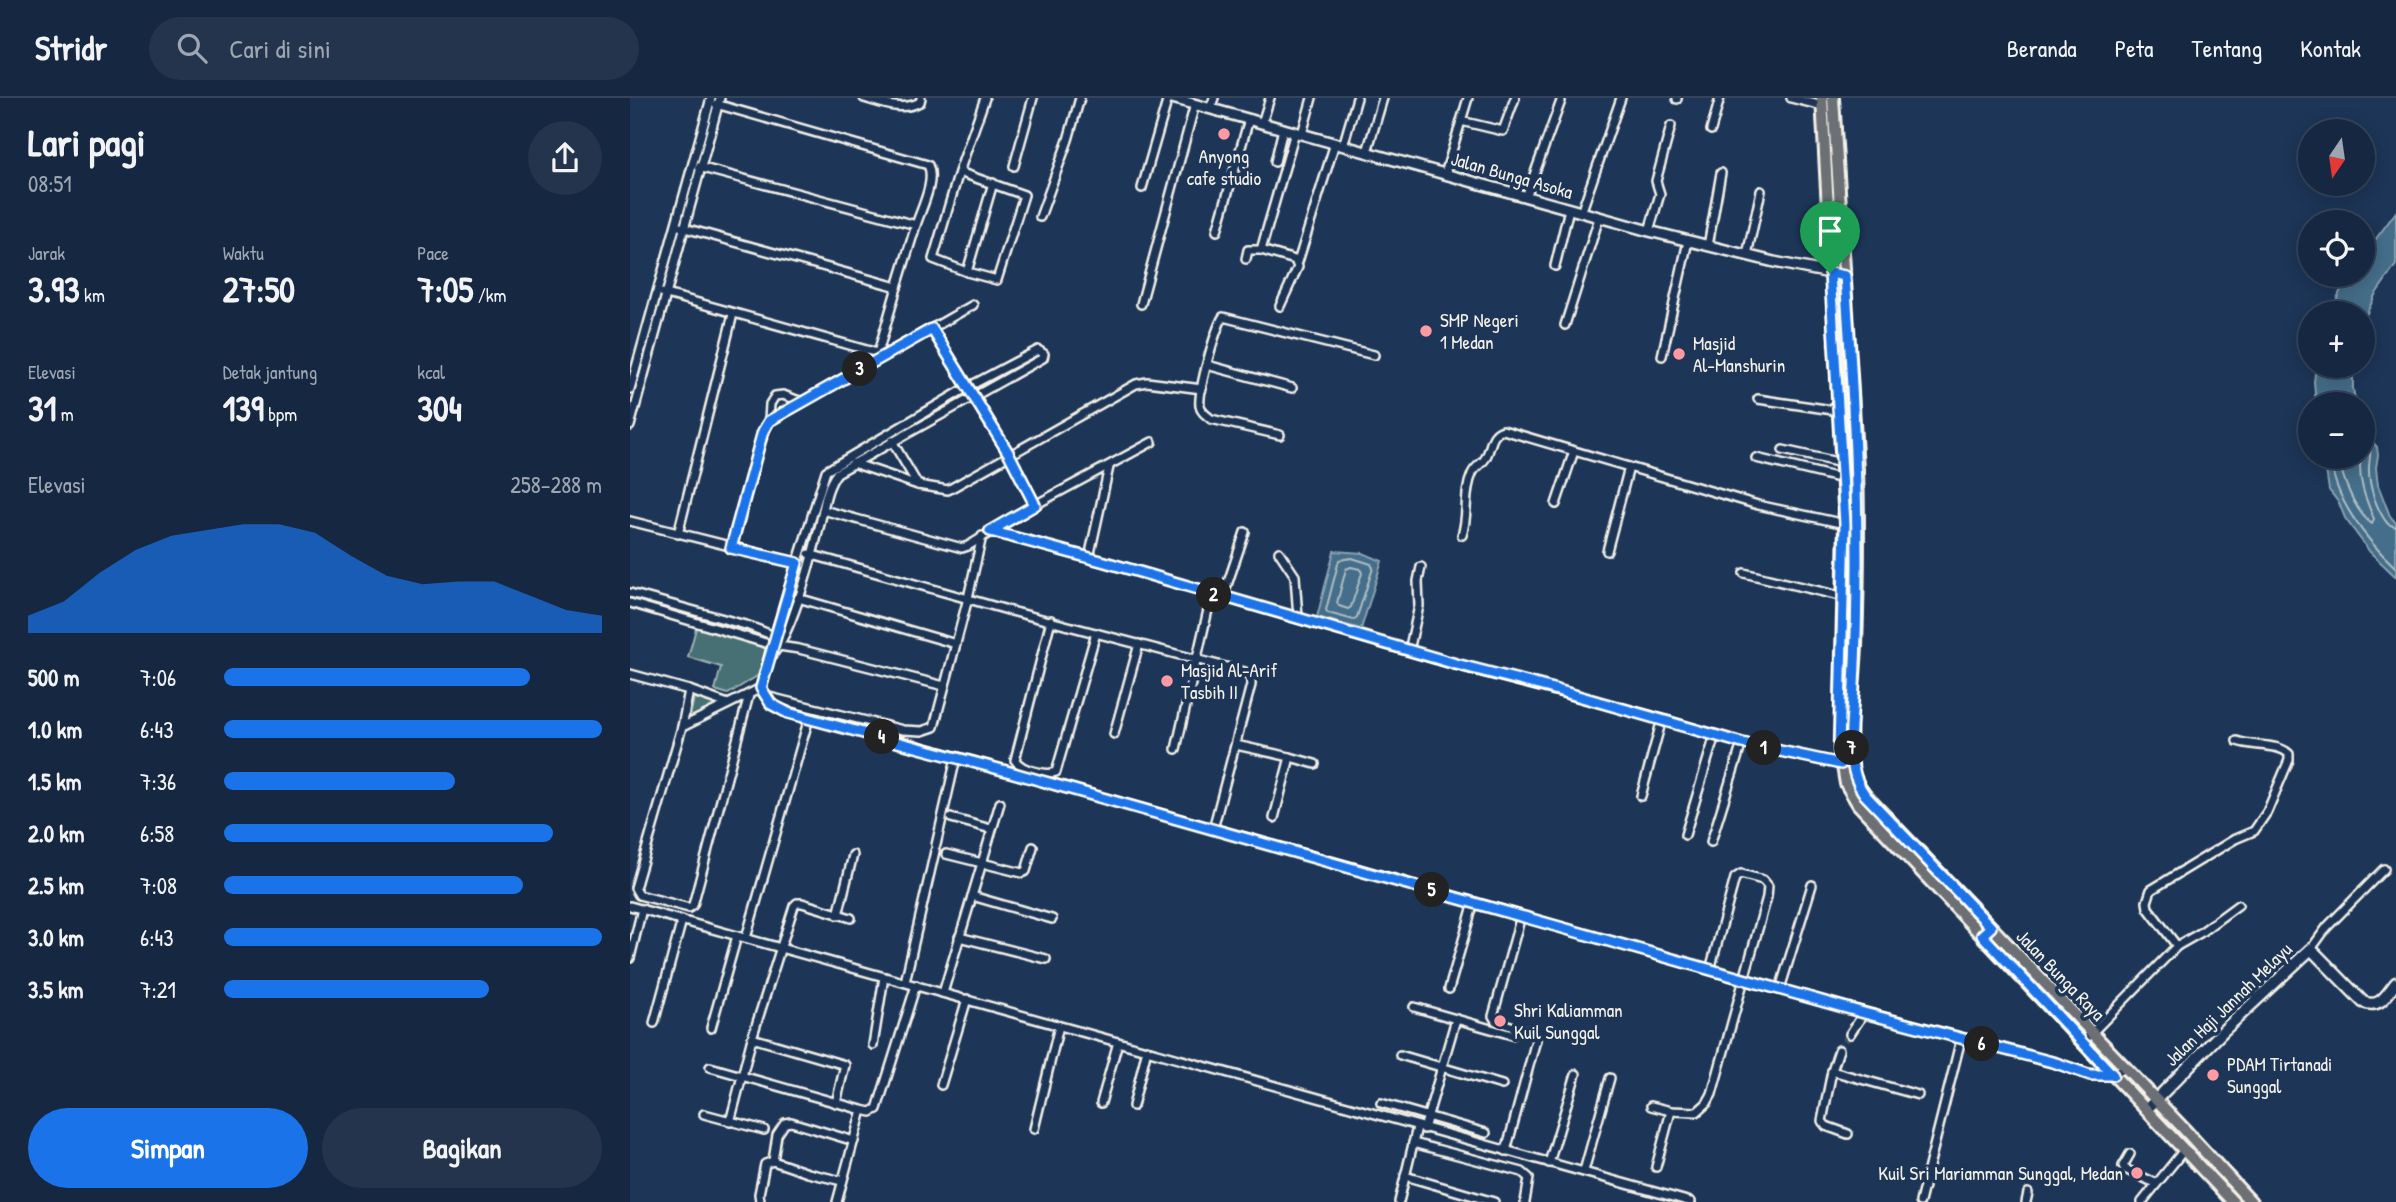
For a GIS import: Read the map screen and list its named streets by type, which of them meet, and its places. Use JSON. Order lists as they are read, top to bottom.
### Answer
{
  "streets": {
    "main road": ["Jalan Bunga Raya", "Jalan Haji Jannah Melayu"],
    "street": ["Jalan Bunga Asoka"]
  },
  "crossings": [
    ["Jalan Bunga Asoka", "Jalan Bunga Raya"],
    ["Jalan Bunga Raya", "Jalan Haji Jannah Melayu"]
  ],
  "places": [
    "Anyong cafe studio",
    "SMP Negeri 1 Medan",
    "Masjid Al-Manshurin",
    "Masjid Al-Arif Tasbih II",
    "Shri Kaliamman Kuil Sunggal",
    "PDAM Tirtanadi Sunggal",
    "Kuil Sri Mariamman Sunggal, Medan"
  ],
  "north": "bottom",
  "page": {
    "header": "Stridr",
    "search": "Cari di sini",
    "nav": [
      "Beranda",
      "Peta",
      "Tentang",
      "Kontak"
    ],
    "heading": ["Lari pagi", "08:51"],
    "map_buttons": ["+", "−"],
    "stats": [
      ["Jarak", "3.93 km"],
      ["Waktu", "27:50"],
      ["Pace", "7:05 /km"],
      ["Elevasi", "31 m"],
      ["Detak jantung", "139 bpm"],
      ["kcal", "304"]
    ],
    "pins": [
      "3",
      "2",
      "4",
      "1",
      "7",
      "5",
      "6"
    ],
    "chart": ["Elevasi", "258–288 m"],
    "list": [
      {
        "name": "500 m",
        "note": "7:06"
      },
      {
        "name": "1.0 km",
        "note": "6:43"
      },
      {
        "name": "1.5 km",
        "note": "7:36"
      },
      {
        "name": "2.0 km",
        "note": "6:58"
      },
      {
        "name": "2.5 km",
        "note": "7:08"
      },
      {
        "name": "3.0 km",
        "note": "6:43"
      },
      {
        "name": "3.5 km",
        "note": "7:21"
      }
    ],
    "buttons": ["Simpan", "Bagikan"]
  }
}
